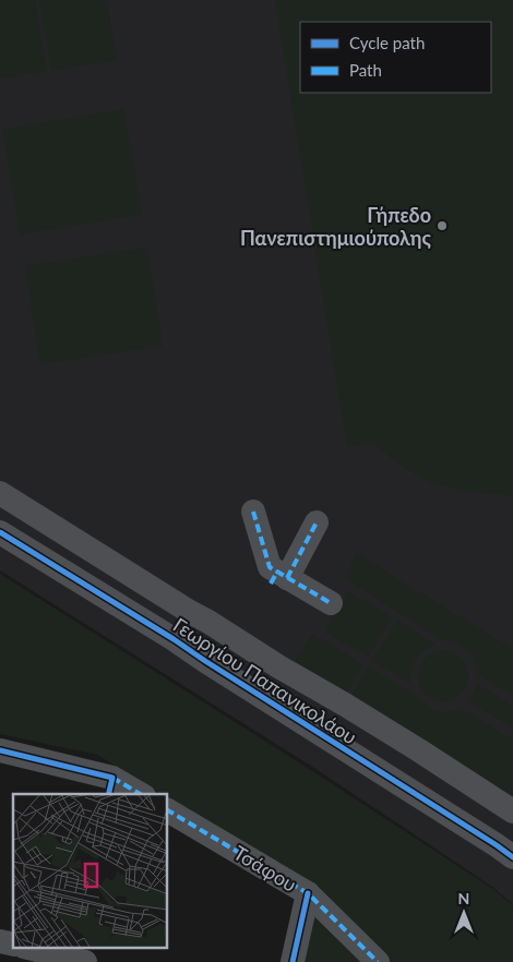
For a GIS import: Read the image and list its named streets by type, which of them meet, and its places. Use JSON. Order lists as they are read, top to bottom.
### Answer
{
  "streets": {
    "street": ["Γεωργίου Παπανικολάου", "Τσάφου"]
  },
  "places": ["Γήπεδο Πανεπιστημιούπολης"],
  "legend": ["Cycle path", "Path"],
  "north": "top"
}
